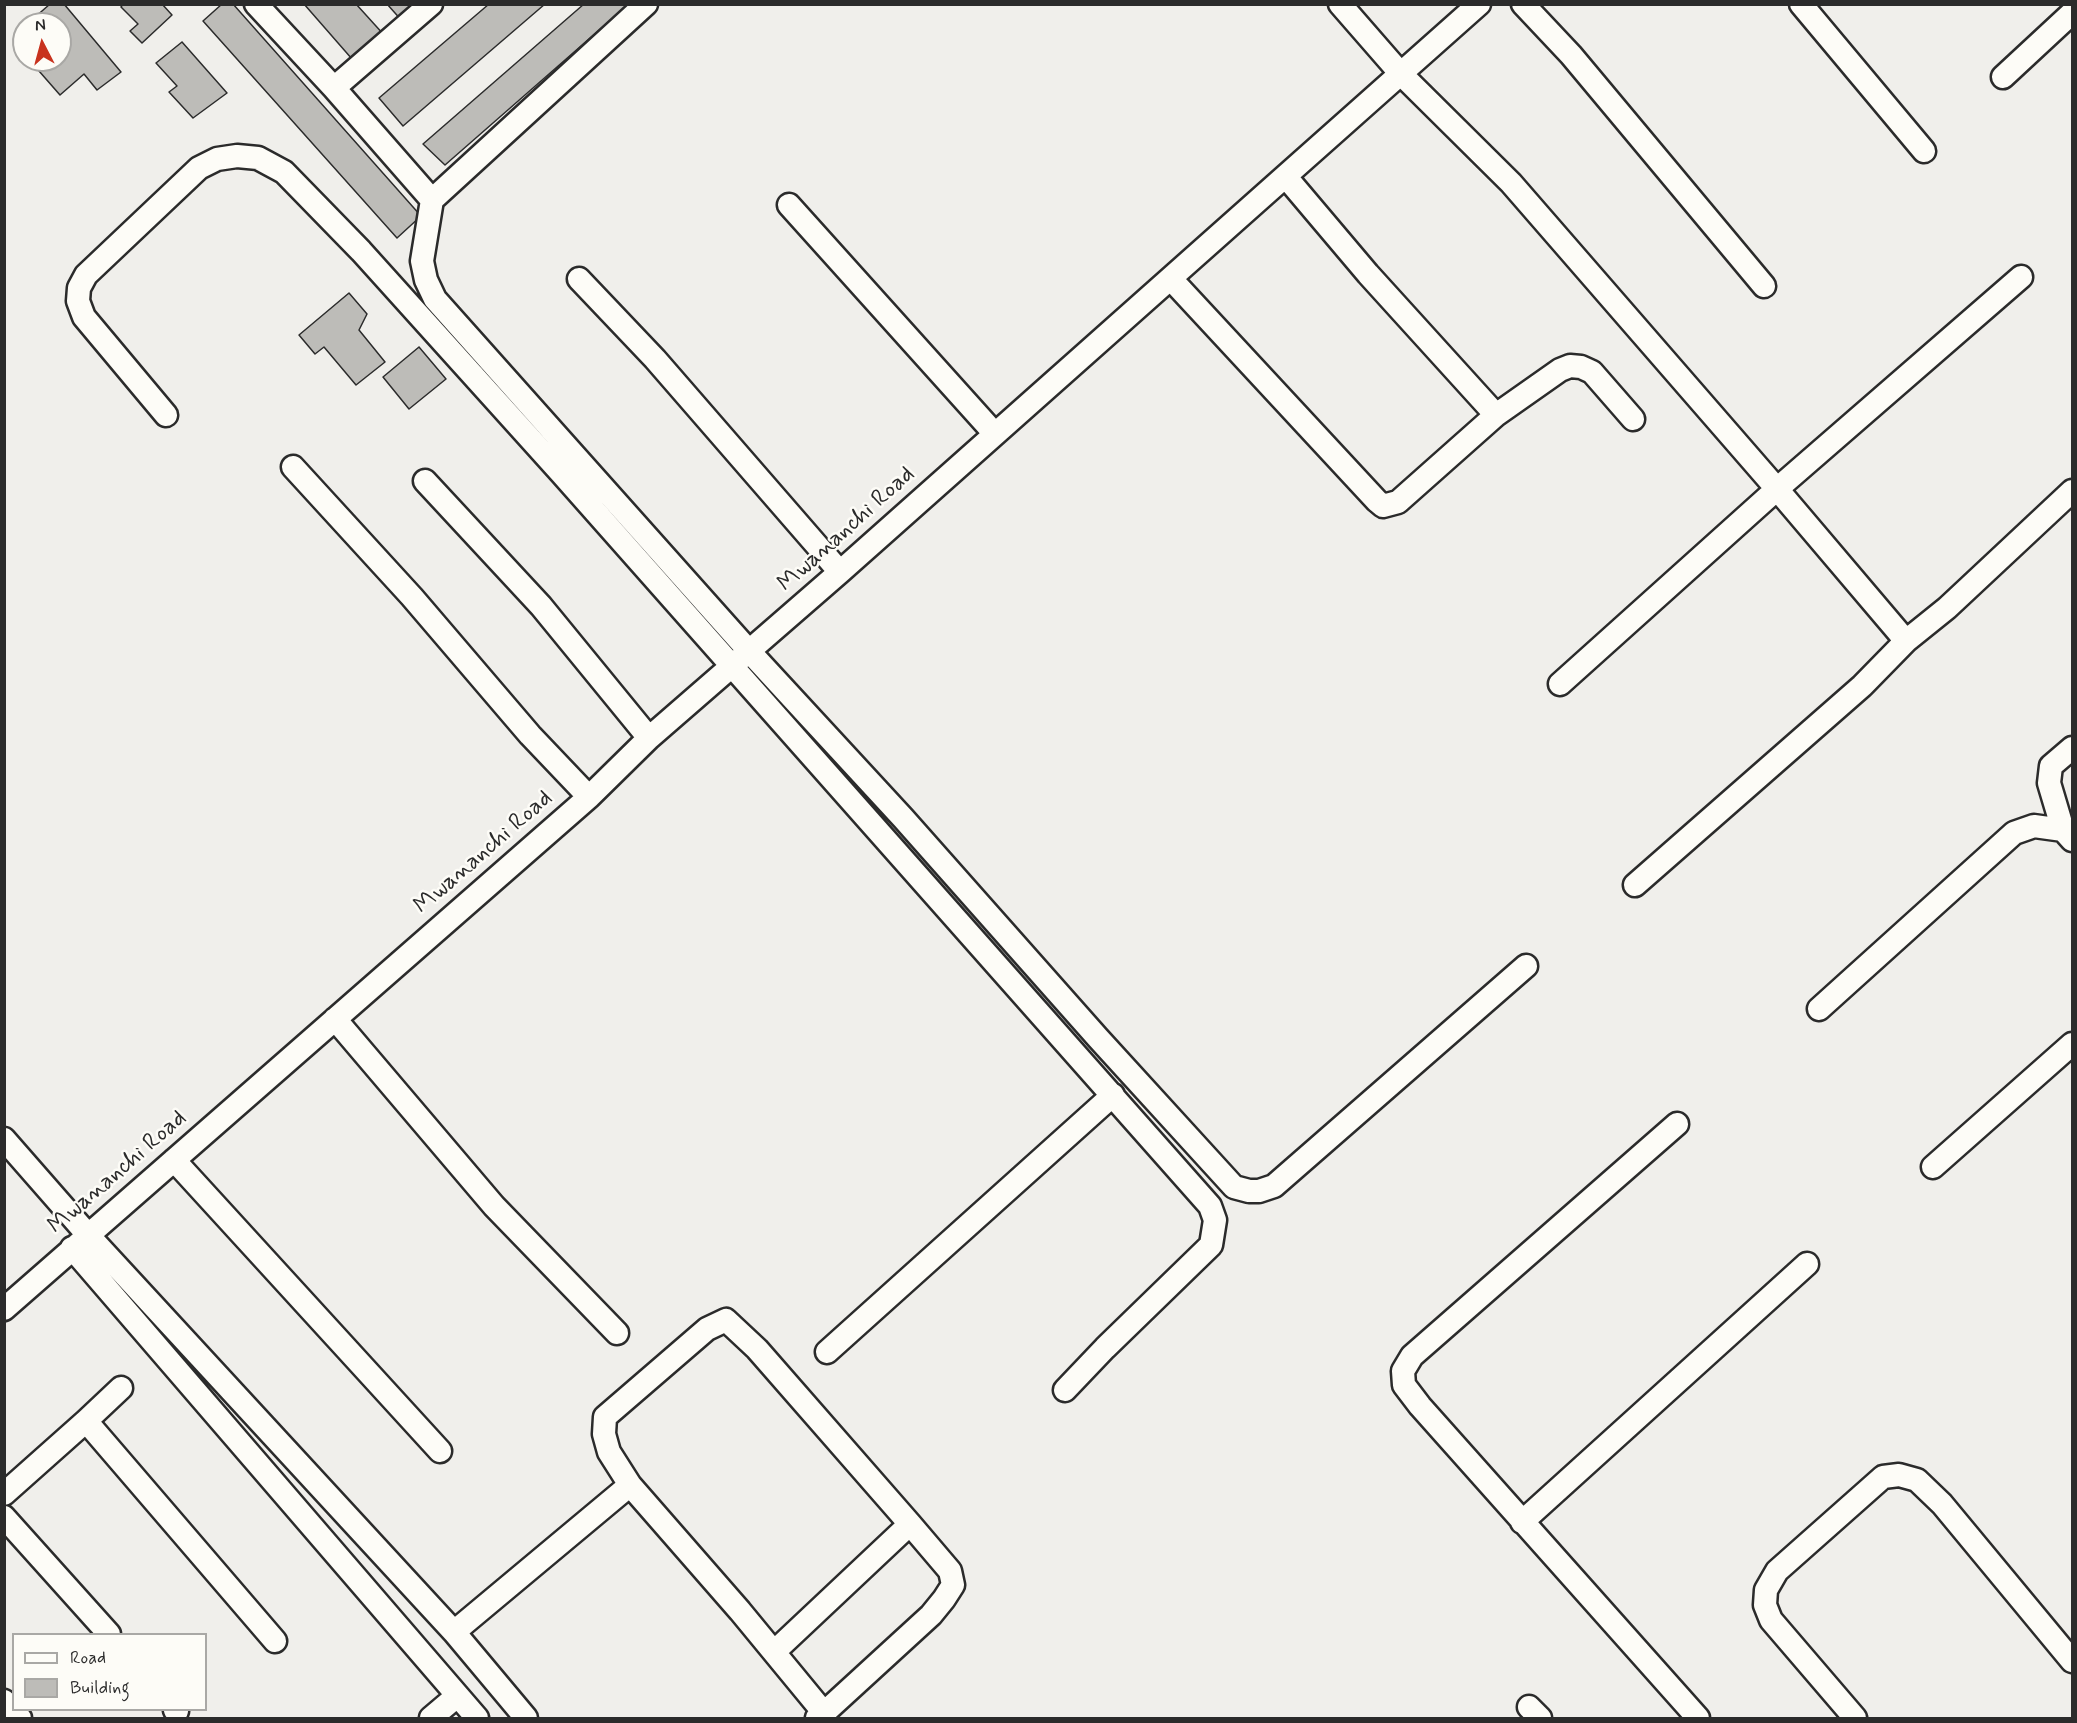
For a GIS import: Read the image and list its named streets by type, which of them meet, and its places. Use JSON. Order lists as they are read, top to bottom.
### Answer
{
  "streets": {
    "street": ["Mwananchi Road"]
  },
  "legend": ["Road", "Building"],
  "north": "top"
}
